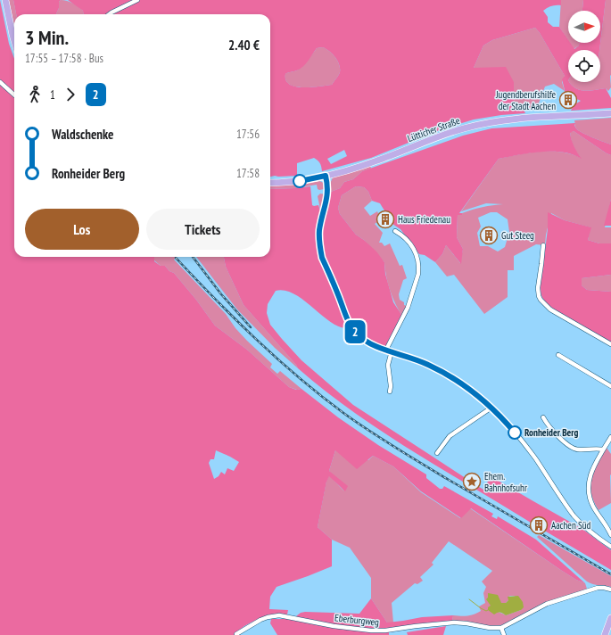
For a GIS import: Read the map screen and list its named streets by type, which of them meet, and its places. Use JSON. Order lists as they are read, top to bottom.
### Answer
{
  "streets": {
    "main road": ["Lütticher Straße"],
    "street": ["Eberburgweg"]
  },
  "places": {
    "building": [
      "Jugendberufshilfe der Stadt Aachen",
      "Haus Friedenau",
      "Gut Steeg",
      "Aachen Süd"
    ],
    "other": ["Ronheider Berg"],
    "place": ["Ehem. Bahnhofsuhr"]
  },
  "lines": ["bus line 2"],
  "north": "right",
  "page": {
    "on_map": "2",
    "heading": ["3 Min.", "17:55 – 17:58 · Bus", "2.40 €"],
    "legs": ["1", "2"],
    "list": [
      {
        "name": "Waldschenke",
        "value": "17:56"
      },
      {
        "name": "Ronheider Berg",
        "value": "17:58"
      }
    ],
    "buttons": ["Los", "Tickets"]
  }
}
